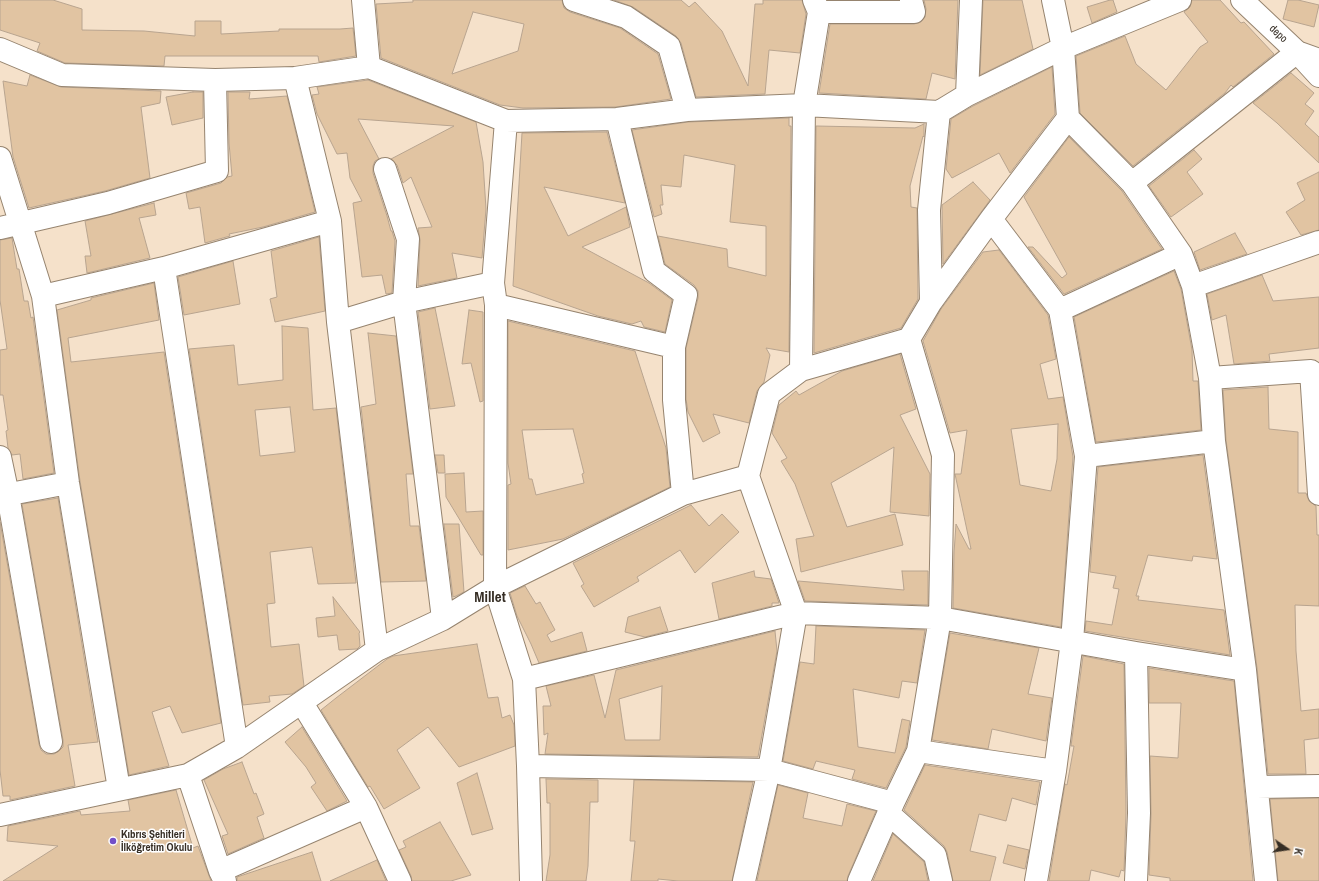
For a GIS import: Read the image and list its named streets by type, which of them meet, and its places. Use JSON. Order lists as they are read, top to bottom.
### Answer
{
  "streets": {
    "street": ["depo"]
  },
  "districts": ["Millet"],
  "places": ["Kıbrıs Şehitleri İlköğretim Okulu"],
  "north": "right"
}
